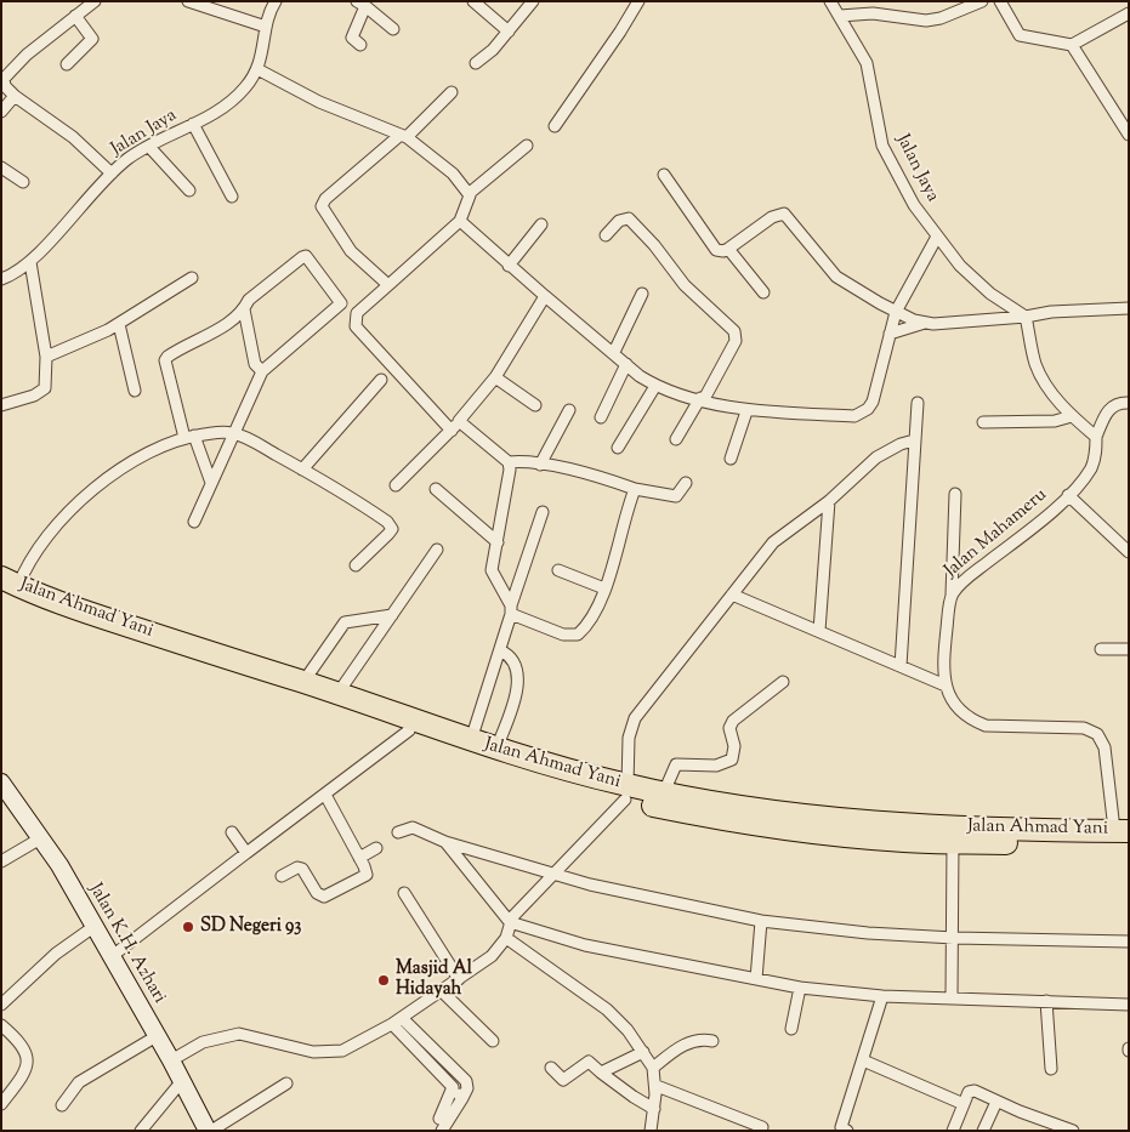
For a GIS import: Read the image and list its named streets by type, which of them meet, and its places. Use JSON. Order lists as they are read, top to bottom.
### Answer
{
  "streets": {
    "highway": ["Jalan Ahmad Yani"],
    "street": ["Jalan Jaya", "Jalan Mahameru", "Jalan K.H. Azhari"]
  },
  "crossings": [
    ["Jalan Mahameru", "Jalan Ahmad Yani"]
  ],
  "places": ["SD Negeri 93", "Masjid Al Hidayah"]
}
